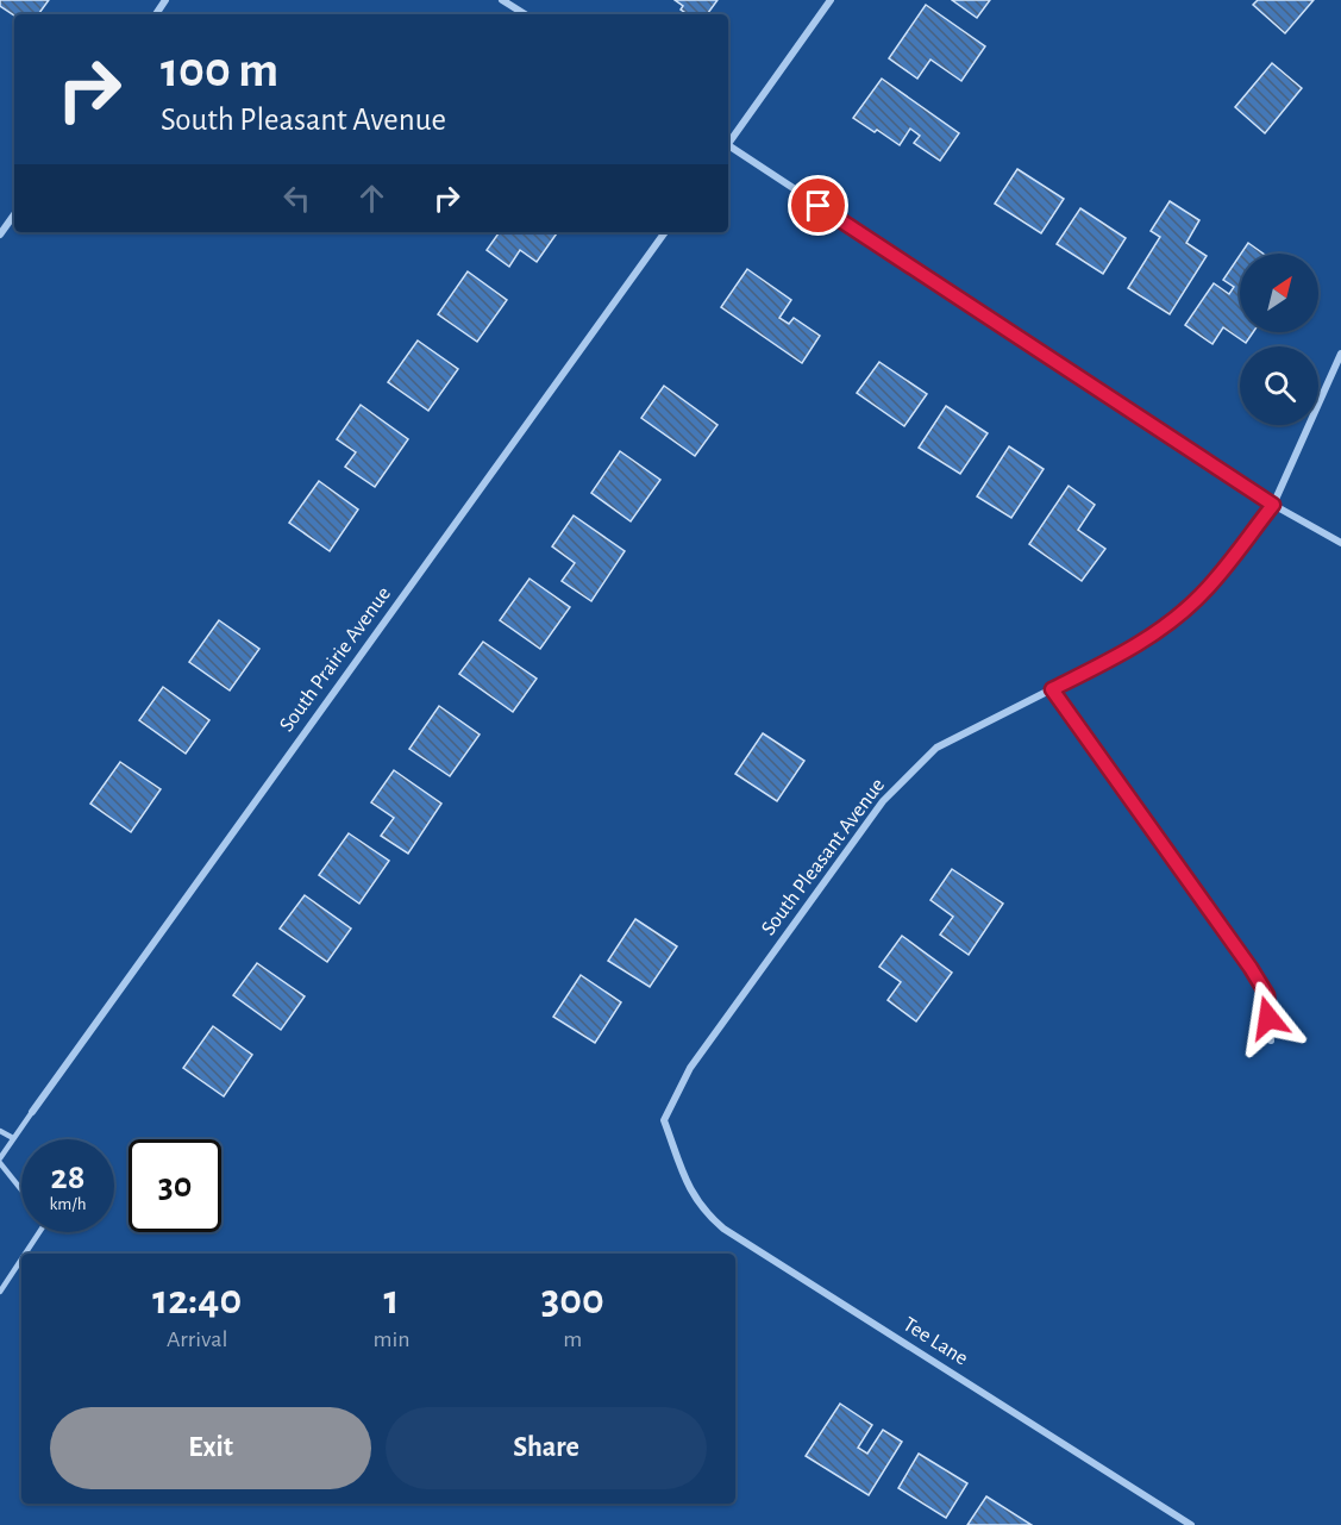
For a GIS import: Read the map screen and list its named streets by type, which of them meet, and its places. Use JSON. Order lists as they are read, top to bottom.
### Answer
{
  "streets": {
    "street": ["South Prairie Avenue", "South Pleasant Avenue", "Tee Lane"]
  },
  "crossings": [
    ["South Pleasant Avenue", "Tee Lane"]
  ],
  "north": "top right",
  "page": {
    "turn": ["100 m", "South Pleasant Avenue"],
    "speed": "28 km/h",
    "limit": "30",
    "eta": [
      "12:40",
      "Arrival",
      "1",
      "min",
      "300",
      "m"
    ],
    "buttons": ["Exit", "Share"]
  }
}
